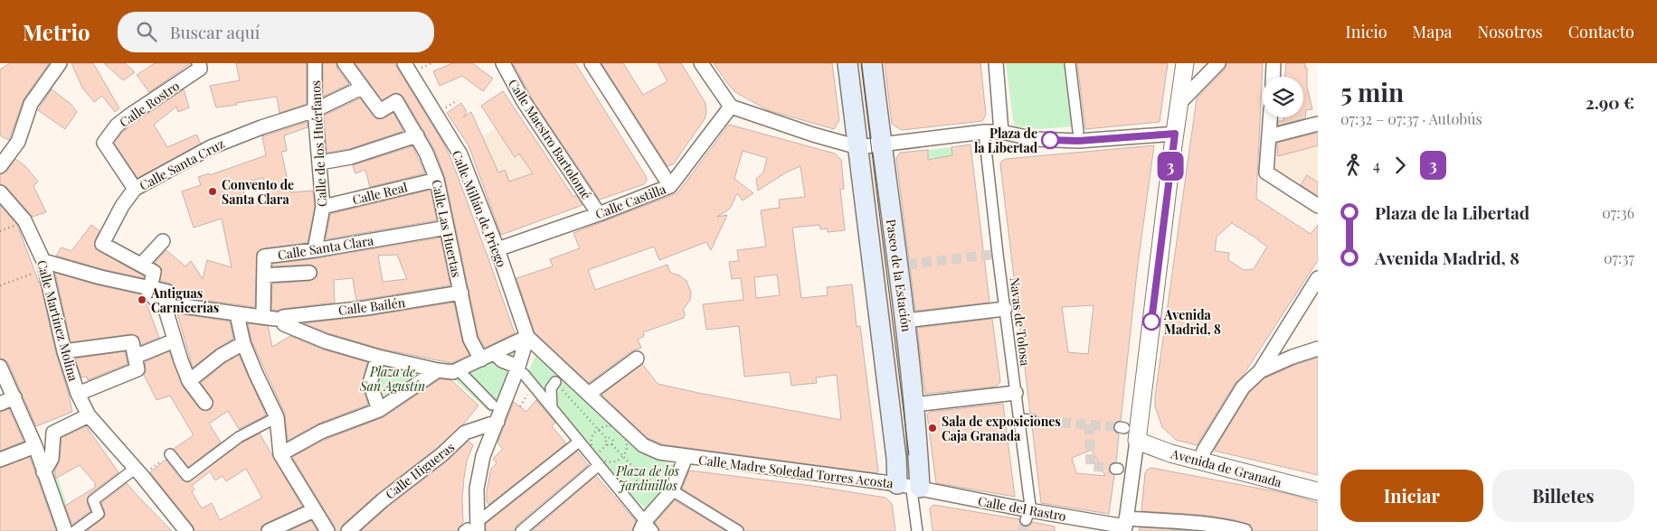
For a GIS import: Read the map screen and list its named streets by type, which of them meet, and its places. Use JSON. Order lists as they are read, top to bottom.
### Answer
{
  "streets": {
    "main road": ["Paseo de la Estación"],
    "street": [
      "Calle Rostro",
      "Calle Maestro Bartolomé",
      "Calle de los Huérfanos",
      "Calle Santa Cruz",
      "Calle Real",
      "Calle Castilla",
      "Calle Millán de Priego",
      "Calle Las Huertas",
      "Calle Santa Clara",
      "Calle Bailén",
      "Calle Martínez Molina",
      "Navas de Tolosa",
      "Avenida de Granada",
      "Calle Higueras",
      "Calle Madre Soledad Torres Acosta",
      "Calle del Rastro"
    ]
  },
  "crossings": [
    ["Calle Rostro", "Calle Santa Cruz"],
    ["Calle Maestro Bartolomé", "Calle Castilla"],
    ["Calle de los Huérfanos", "Calle Santa Cruz"],
    ["Calle de los Huérfanos", "Calle Real"],
    ["Calle de los Huérfanos", "Calle Santa Clara"],
    ["Calle Santa Cruz", "Calle Las Huertas"],
    ["Calle Real", "Calle Las Huertas"],
    ["Calle Castilla", "Calle Millán de Priego"],
    ["Calle Millán de Priego", "Calle Madre Soledad Torres Acosta"],
    ["Calle Las Huertas", "Calle Santa Clara"],
    ["Calle Las Huertas", "Calle Bailén"],
    ["Calle Santa Clara", "Calle Bailén"],
    ["Paseo de la Estación", "Calle Madre Soledad Torres Acosta"],
    ["Paseo de la Estación", "Calle del Rastro"],
    ["Calle Madre Soledad Torres Acosta", "Calle del Rastro"]
  ],
  "parks": ["Plaza de San Agustín", "Plaza de los Jardinillos"],
  "places": [
    "Plaza de la Libertad",
    "Convento de Santa Clara",
    "Antiguas Carnicerías",
    "Avenida Madrid, 8",
    "Sala de exposiciones Caja Granada"
  ],
  "lines": ["bus line 3"],
  "page": {
    "header": "Metrio",
    "search": "Buscar aquí",
    "nav": [
      "Inicio",
      "Mapa",
      "Nosotros",
      "Contacto"
    ],
    "on_map": "3",
    "heading": ["5 min", "07:32 – 07:37 · Autobús", "2.90 €"],
    "legs": ["4", "3"],
    "list": [
      {
        "name": "Plaza de la Libertad",
        "value": "07:36"
      },
      {
        "name": "Avenida Madrid, 8",
        "value": "07:37"
      }
    ],
    "buttons": ["Iniciar", "Billetes"]
  }
}
